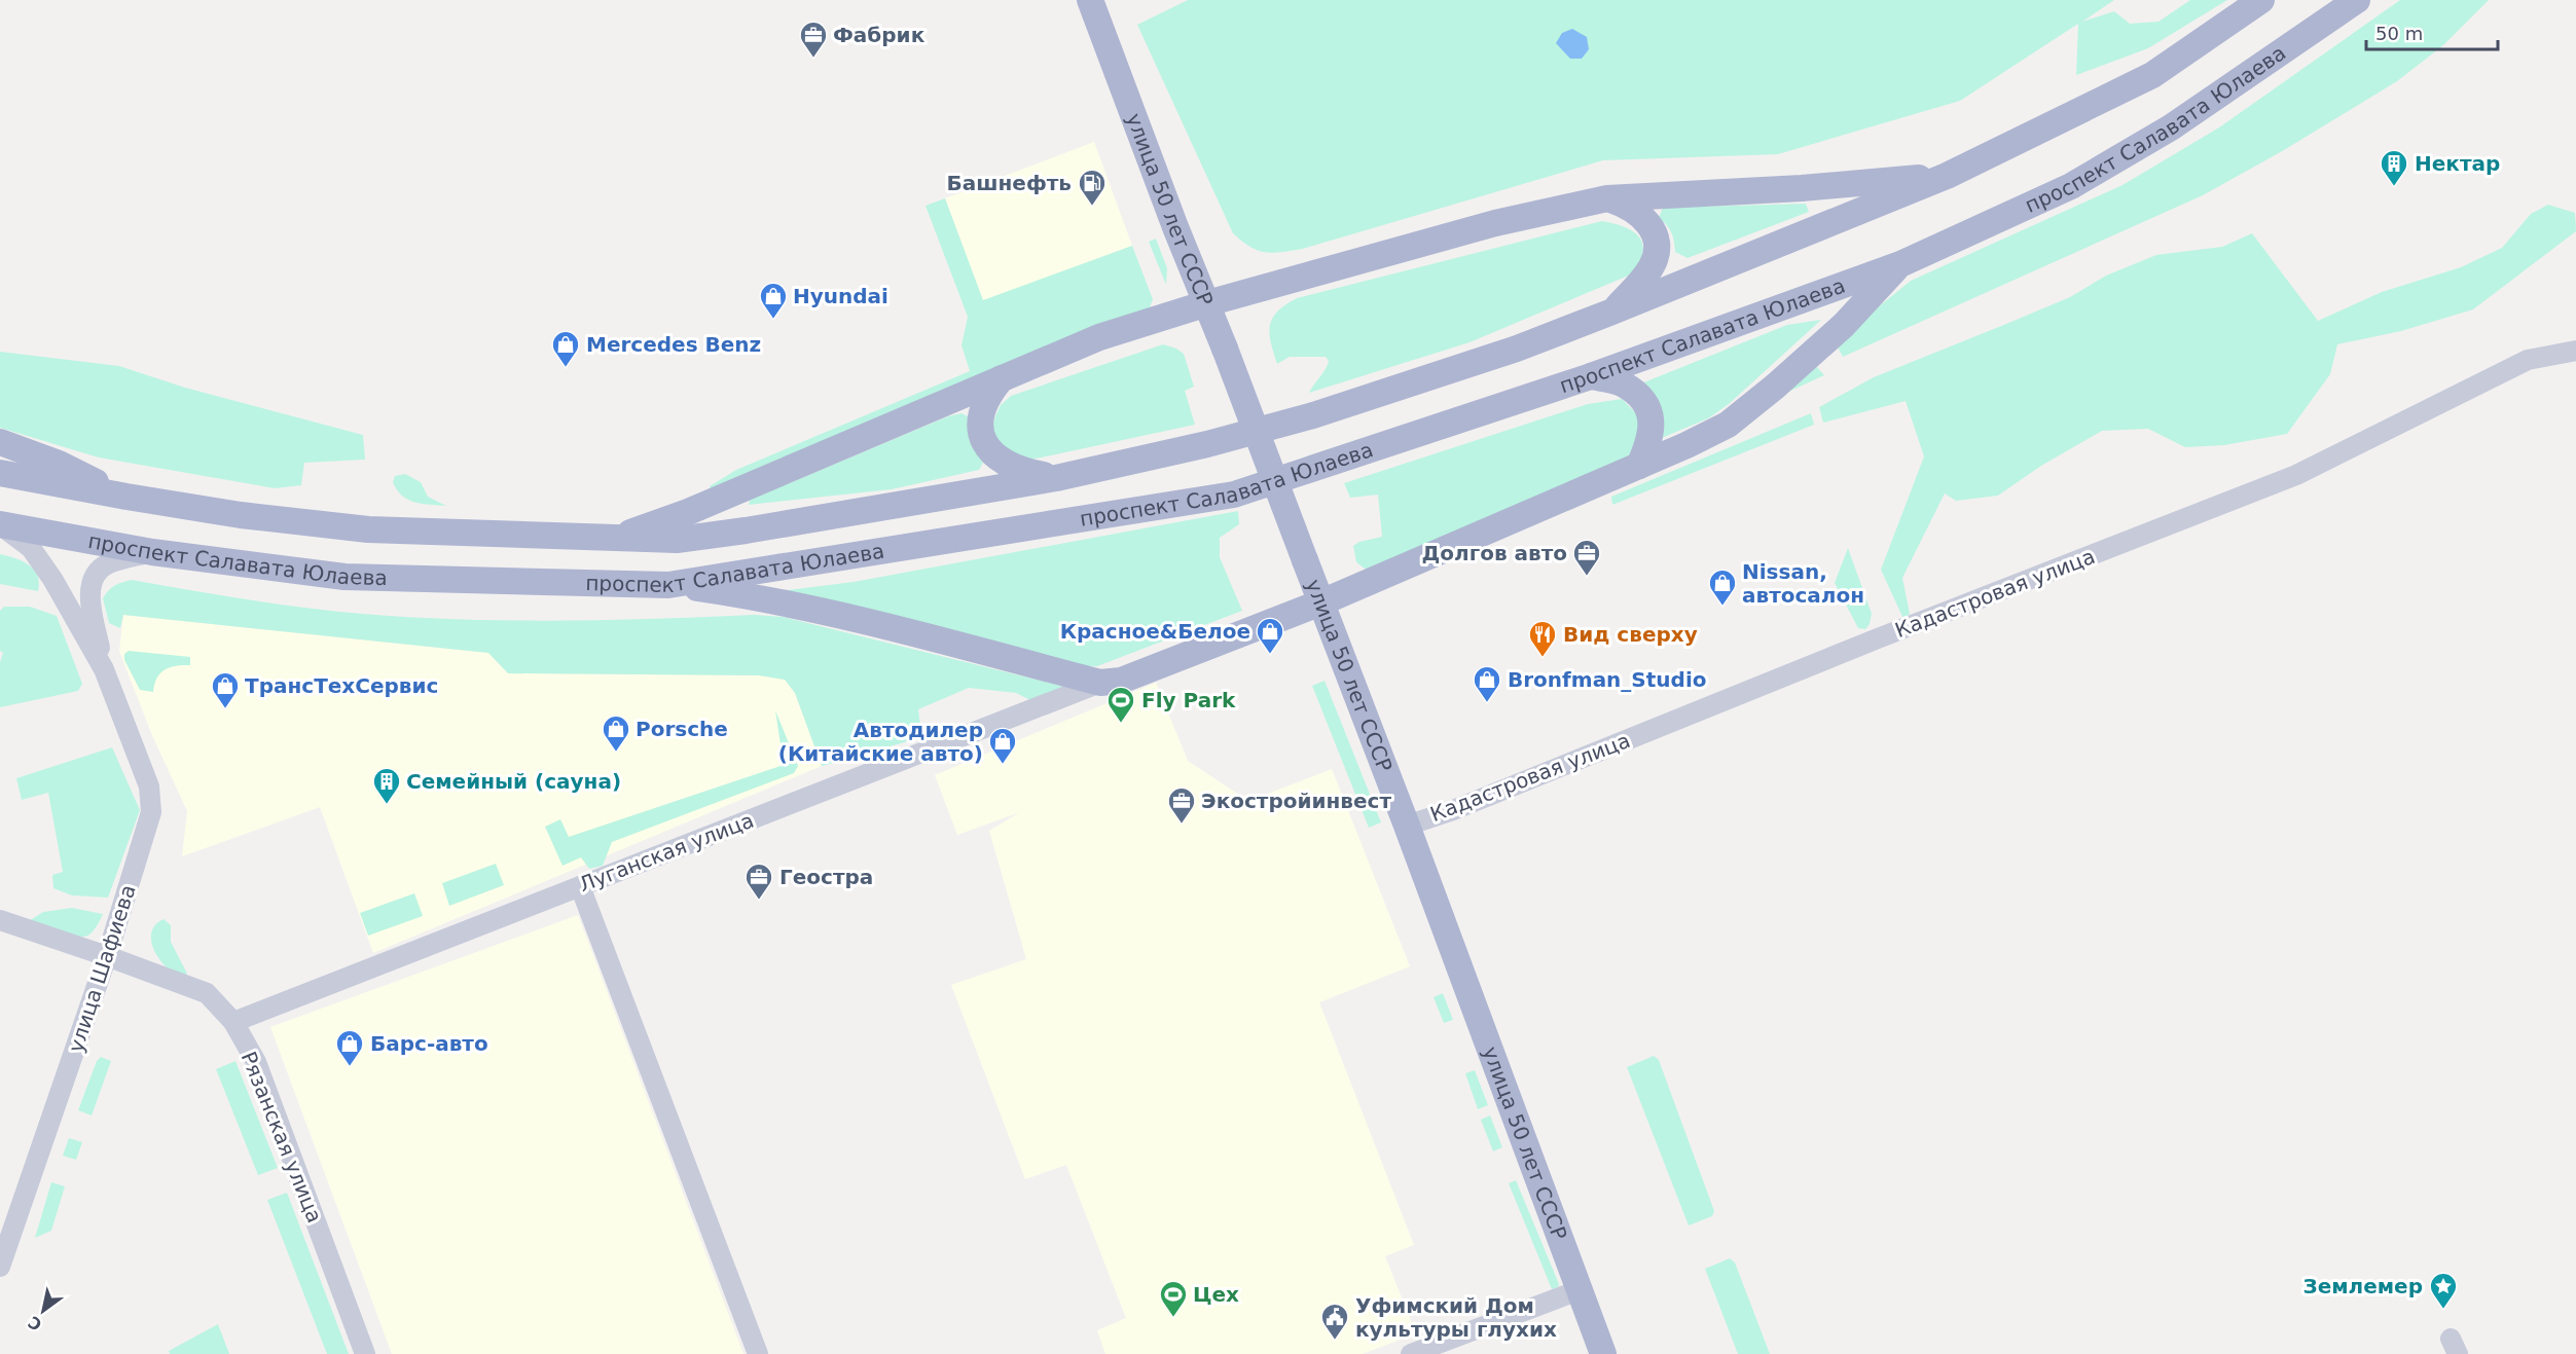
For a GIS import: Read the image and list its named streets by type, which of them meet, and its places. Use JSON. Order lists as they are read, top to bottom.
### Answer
{
  "streets": {
    "main road": ["проспект Салавата Юлаева", "улица 50 лет СССР"],
    "street": [
      "Кадастровая улица",
      "Луганская улица",
      "улица Шафиева",
      "Рязанская улица"
    ]
  },
  "crossings": [
    ["проспект Салавата Юлаева", "улица Шафиева"],
    ["улица 50 лет СССР", "Кадастровая улица"],
    ["Луганская улица", "Рязанская улица"],
    ["улица Шафиева", "Рязанская улица"]
  ],
  "places": {
    "office": [
      "Фабрик",
      "Долгов авто",
      "Экостройинвест",
      "Геостра"
    ],
    "building": ["Нектар", "Семейный (сауна)"],
    "fuel station": ["Башнефть"],
    "shop": [
      "Hyundai",
      "Mercedes Benz",
      "Nissan, автосалон",
      "Красное&Белое",
      "Bronfman_Studio",
      "ТрансТехСервис",
      "Porsche",
      "Автодилер (Китайские авто)",
      "Барс-авто"
    ],
    "restaurant": ["Вид сверху"],
    "sports": ["Fly Park", "Цех"],
    "place": ["Землемер"],
    "public building": ["Уфимский Дом культуры глухих"]
  },
  "scale_bar": "50 m",
  "north": "bottom left"
}
